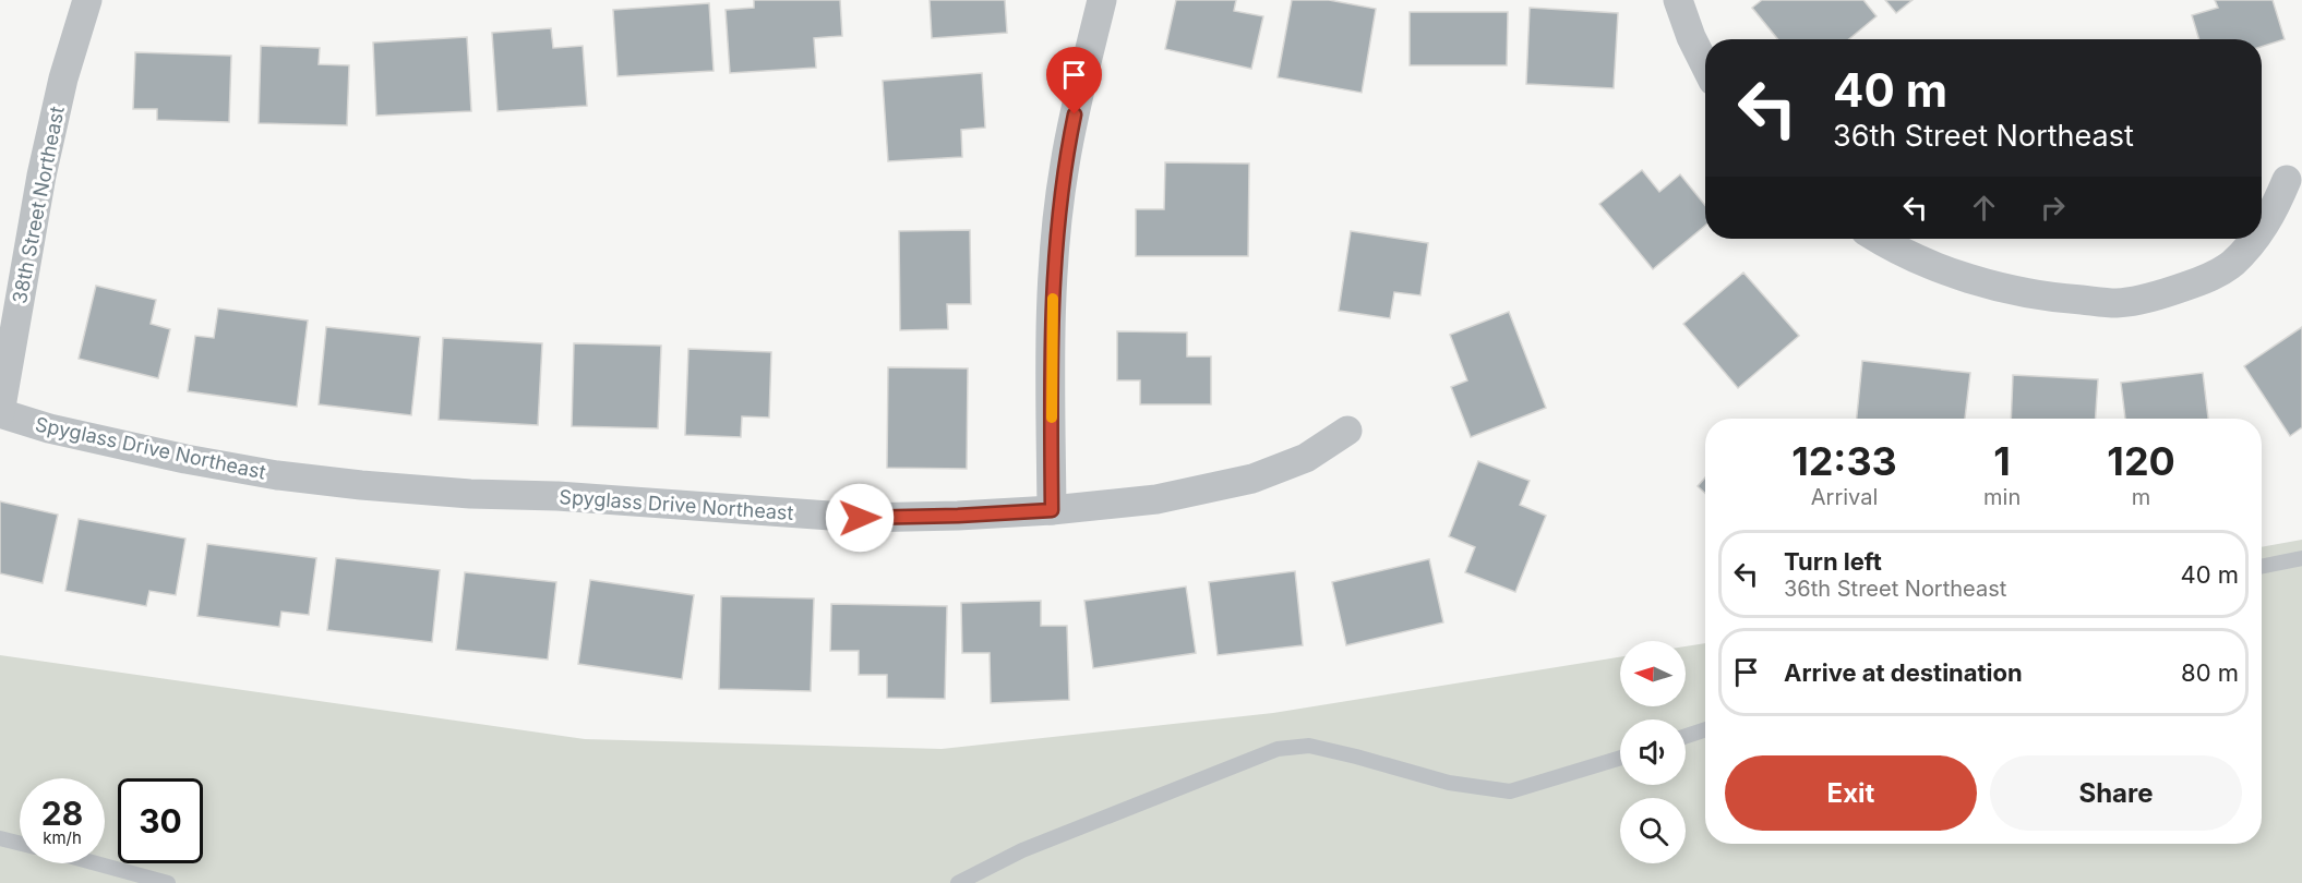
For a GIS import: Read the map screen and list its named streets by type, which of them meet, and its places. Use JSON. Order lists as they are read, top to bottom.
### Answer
{
  "streets": {
    "street": ["38th Street Northeast", "Spyglass Drive Northeast"]
  },
  "crossings": [
    ["38th Street Northeast", "Spyglass Drive Northeast"]
  ],
  "north": "left",
  "page": {
    "turn": ["40 m", "36th Street Northeast"],
    "eta": [
      "12:33",
      "Arrival",
      "1",
      "min",
      "120",
      "m"
    ],
    "list": [
      {
        "name": "Turn left",
        "note": "36th Street Northeast",
        "value": "40 m"
      },
      {
        "name": "Arrive at destination",
        "value": "80 m"
      }
    ],
    "buttons": ["Exit", "Share"],
    "speed": "28 km/h",
    "limit": "30"
  }
}
